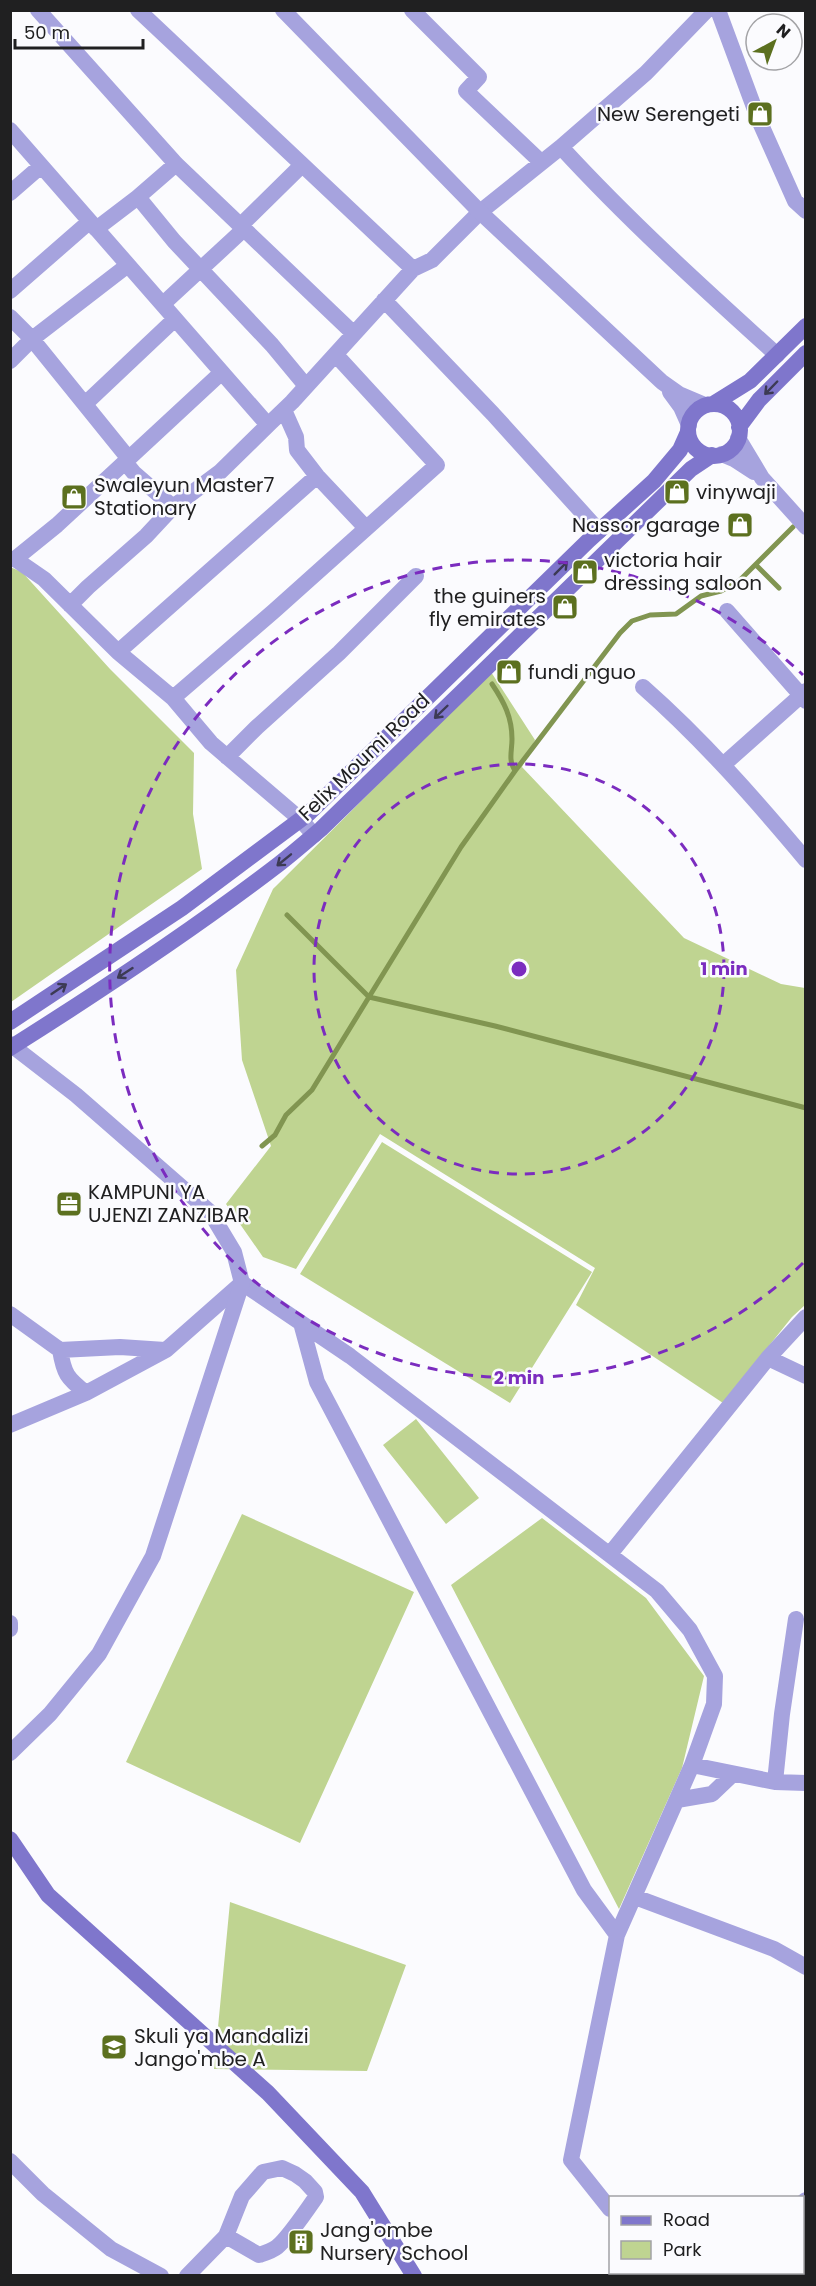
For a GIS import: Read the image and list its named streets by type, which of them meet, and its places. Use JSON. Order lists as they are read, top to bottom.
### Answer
{
  "streets": {
    "main road": ["Felix Moumi Road"]
  },
  "places": {
    "shop": [
      "New Serengeti",
      "vinywaji",
      "Swaleyun Master7 Stationary",
      "Nassor garage",
      "victoria hair dressing saloon",
      "the guiners fly emirates",
      "fundi nguo"
    ],
    "office": ["KAMPUNI YA UJENZI ZANZIBAR"],
    "school or university": ["Skuli ya Mandalizi Jango'mbe A"],
    "building": ["Jang'ombe Nursery School"]
  },
  "legend": ["Road", "Park"],
  "scale_bar": "50 m",
  "north": "top right",
  "rings": ["1 min", "2 min"]
}
